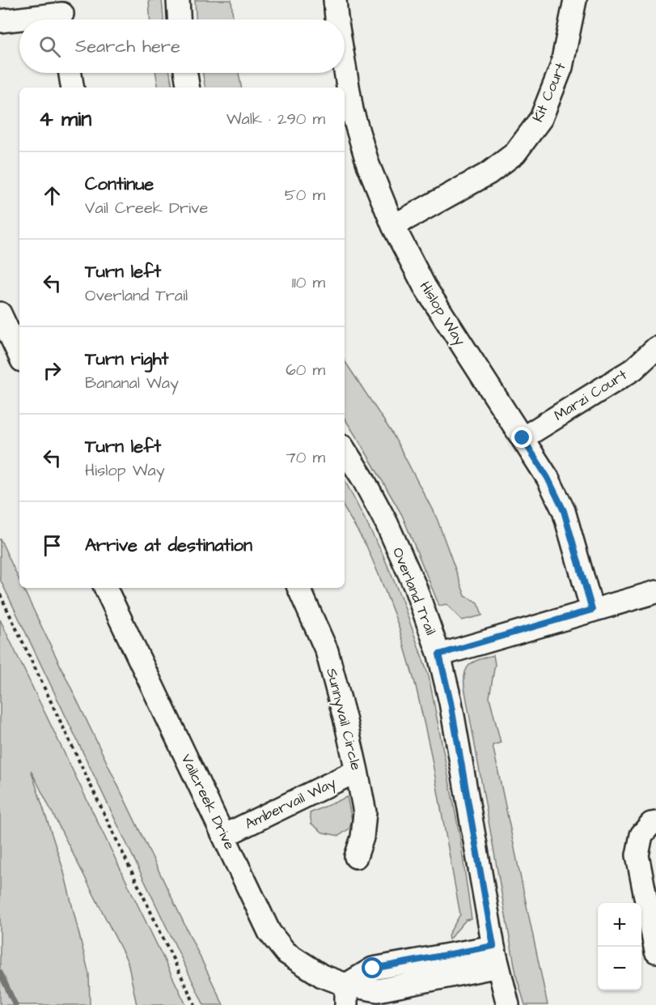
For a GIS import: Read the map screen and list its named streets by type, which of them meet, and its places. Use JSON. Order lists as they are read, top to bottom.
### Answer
{
  "streets": {
    "street": [
      "Kit Court",
      "Hislop Way",
      "Marzi Court",
      "Overland Trail",
      "Sunnyvail Circle",
      "Vailcreek Drive",
      "Ambervail Way"
    ]
  },
  "crossings": [
    ["Kit Court", "Hislop Way"],
    ["Hislop Way", "Marzi Court"],
    ["Overland Trail", "Vailcreek Drive"],
    ["Sunnyvail Circle", "Ambervail Way"],
    ["Vailcreek Drive", "Ambervail Way"]
  ],
  "page": {
    "search": "Search here",
    "heading": ["4 min", "Walk · 290 m"],
    "list": [
      ["Continue", "Vail Creek Drive", "50 m"],
      ["Turn left", "Overland Trail", "110 m"],
      ["Turn right", "Bananal Way", "60 m"],
      ["Turn left", "Hislop Way", "70 m"],
      "Arrive at destination"
    ],
    "map_buttons": ["+", "−"]
  }
}
